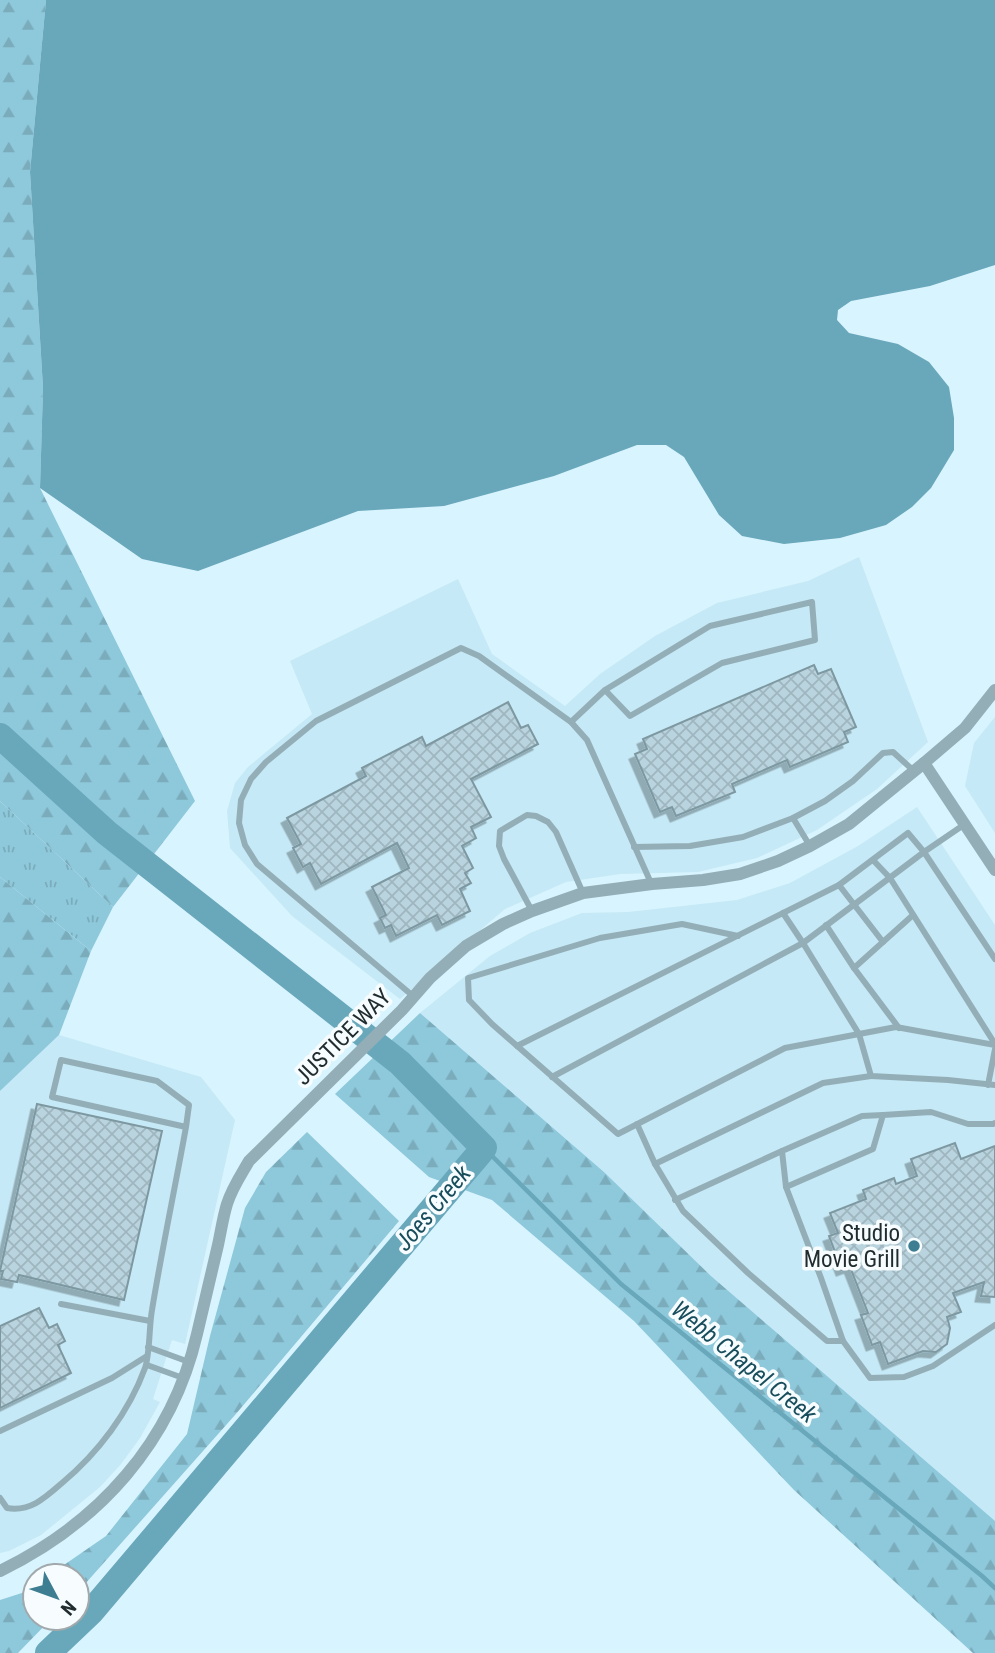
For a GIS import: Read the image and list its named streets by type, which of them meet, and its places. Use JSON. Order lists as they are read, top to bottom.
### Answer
{
  "streets": {
    "street": ["JUSTICE WAY"]
  },
  "water": ["Joes Creek", "Webb Chapel Creek"],
  "places": ["Studio Movie Grill"],
  "north": "bottom right"
}
